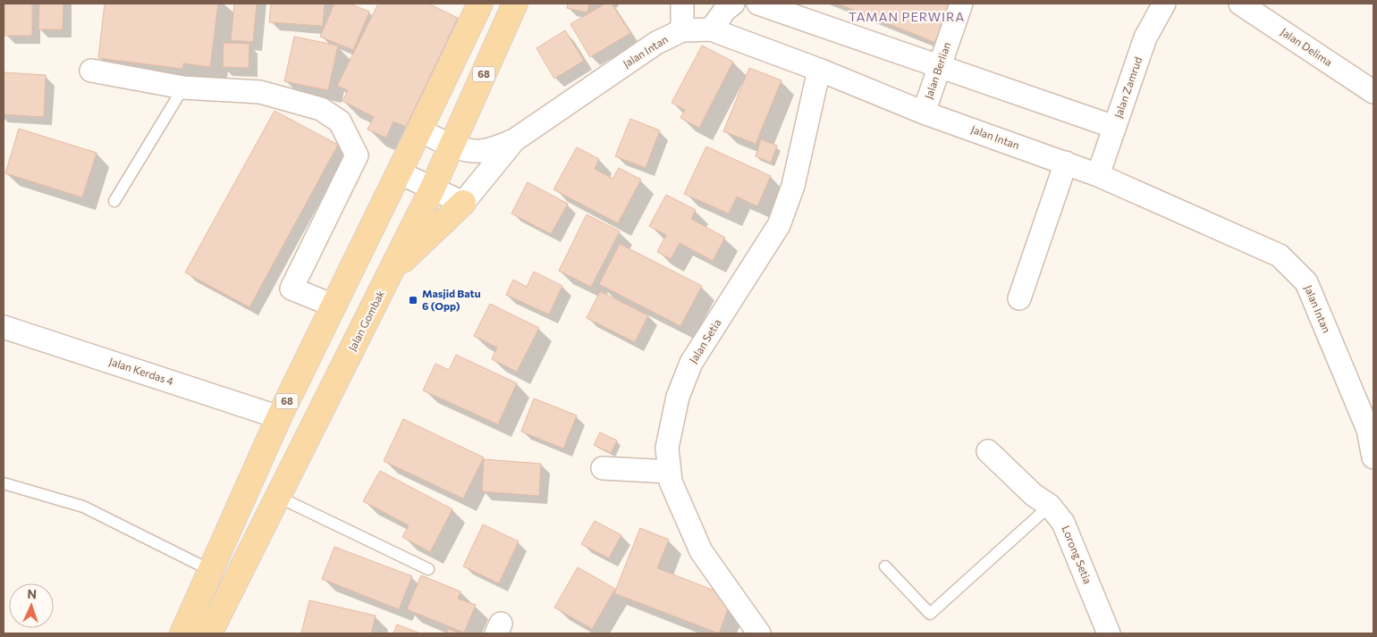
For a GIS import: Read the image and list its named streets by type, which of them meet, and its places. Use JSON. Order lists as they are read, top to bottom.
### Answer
{
  "streets": {
    "main road": ["68", "Jalan Gombak"],
    "street": [
      "Jalan Delima",
      "Jalan Intan",
      "Jalan Berlian",
      "Jalan Zamrud",
      "Jalan Setia",
      "Jalan Kerdas 4",
      "Lorong Setia"
    ]
  },
  "crossings": [
    ["Jalan Intan", "Jalan Berlian"],
    ["Jalan Intan", "68"],
    ["Jalan Intan", "Jalan Zamrud"],
    ["Jalan Intan", "Jalan Gombak"],
    ["Jalan Intan", "Jalan Setia"],
    ["68", "Jalan Kerdas 4"]
  ],
  "districts": ["TAMAN PERWIRA"],
  "places": {
    "transit": ["Masjid Batu 6 (Opp)"]
  },
  "north": "top"
}
